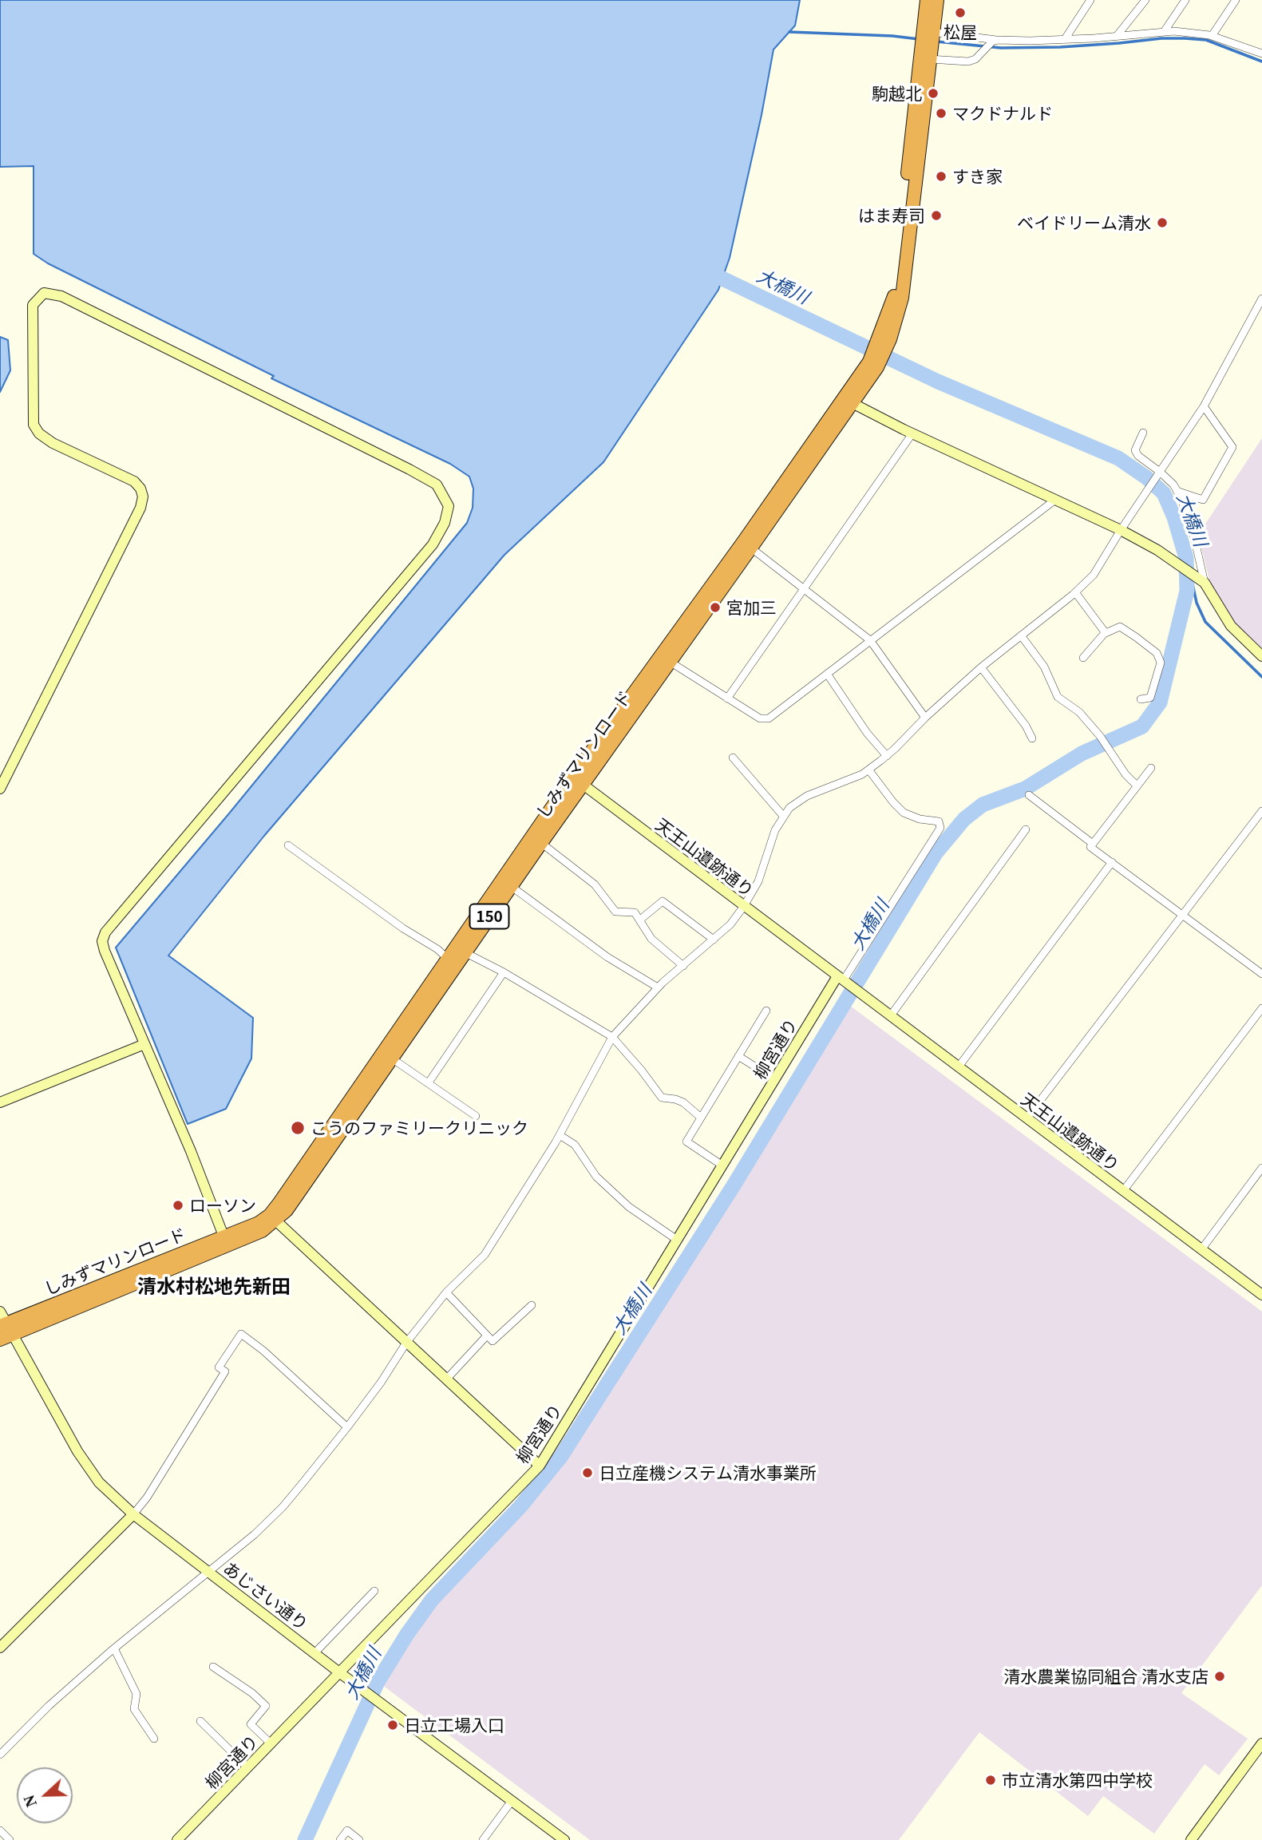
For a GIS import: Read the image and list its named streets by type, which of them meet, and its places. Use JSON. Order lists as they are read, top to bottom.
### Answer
{
  "streets": {
    "highway": ["しみずマリンロード", "150"],
    "street": ["天王山遺跡通り", "柳宮通り", "あじさい通り"]
  },
  "crossings": [
    ["しみずマリンロード", "天王山遺跡通り"],
    ["しみずマリンロード", "あじさい通り"],
    ["天王山遺跡通り", "柳宮通り"],
    ["柳宮通り", "あじさい通り"]
  ],
  "districts": ["清水村松地先新田"],
  "water": ["大橋川"],
  "places": [
    "松屋",
    "駒越北",
    "マクドナルド",
    "すき家",
    "はま寿司",
    "ベイドリーム清水",
    "宮加三",
    "こうのファミリークリニック",
    "ローソン",
    "日立産機システム清水事業所",
    "清水農業協同組合 清水支店",
    "日立工場入口",
    "市立清水第四中学校"
  ],
  "north": "left"
}
